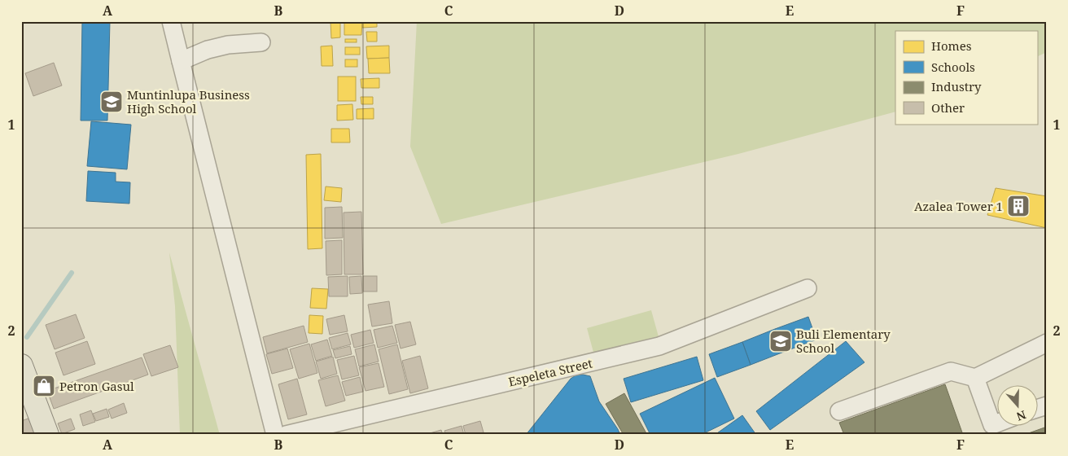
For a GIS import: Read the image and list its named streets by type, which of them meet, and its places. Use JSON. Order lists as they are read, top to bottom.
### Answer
{
  "streets": {
    "street": ["Espeleta Street"]
  },
  "places": {
    "school or university": ["Muntinlupa Business High School", "Buli Elementary School"],
    "building": ["Azalea Tower 1"],
    "shop": ["Petron Gasul"]
  },
  "legend": [
    "Homes",
    "Schools",
    "Industry",
    "Other"
  ],
  "north": "bottom",
  "grid": {
    "columns": [
      "A",
      "B",
      "C",
      "D",
      "E",
      "F"
    ],
    "rows": ["1", "2"]
  }
}
